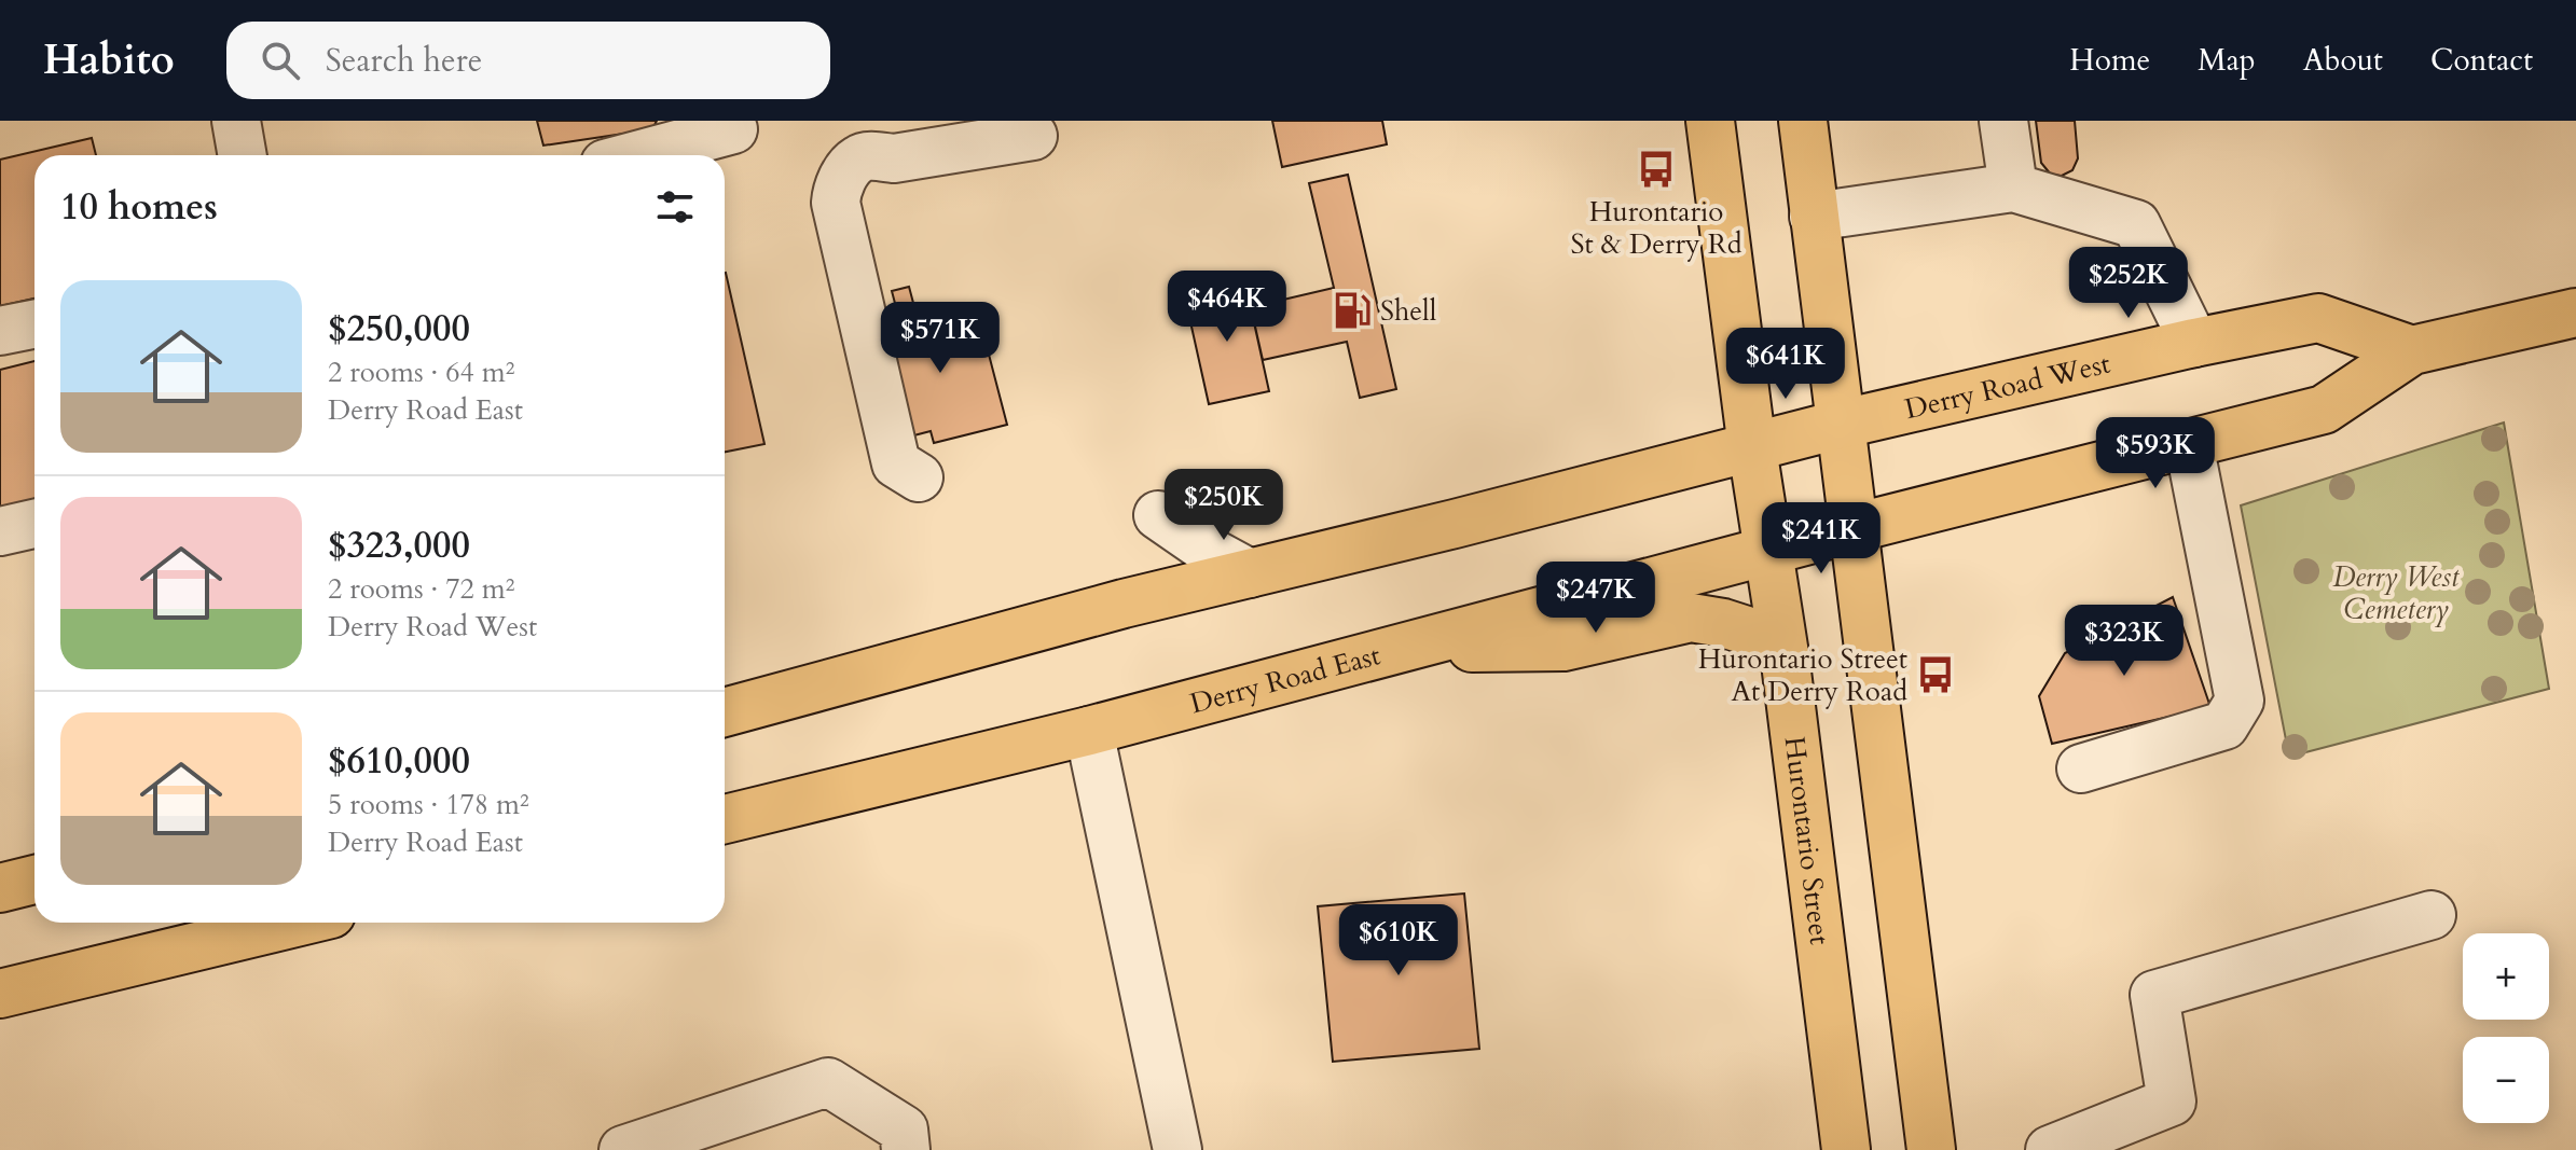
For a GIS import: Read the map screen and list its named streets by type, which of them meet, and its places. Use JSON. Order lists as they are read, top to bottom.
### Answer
{
  "streets": {
    "main road": ["Derry Road West", "Derry Road East", "Hurontario Street"]
  },
  "crossings": [
    ["Derry Road West", "Hurontario Street"],
    ["Derry Road East", "Hurontario Street"]
  ],
  "parks": ["Derry West Cemetery"],
  "places": {
    "bus stop": ["Hurontario St & Derry Rd", "Hurontario Street At Derry Road"],
    "fuel station": ["Shell"]
  },
  "page": {
    "header": "Habito",
    "search": "Search here",
    "nav": [
      "Home",
      "Map",
      "About",
      "Contact"
    ],
    "heading": "10 homes",
    "price": [
      "$252K",
      "$464K",
      "$571K",
      "$641K",
      "$593K",
      "$250K",
      "$241K",
      "$247K",
      "$323K",
      "$610K"
    ],
    "list": [
      {
        "name": "$250,000",
        "note": "2 rooms · 64 m² · Derry Road East"
      },
      {
        "name": "$323,000",
        "note": "2 rooms · 72 m² · Derry Road West"
      },
      {
        "name": "$610,000",
        "note": "5 rooms · 178 m² · Derry Road East"
      }
    ],
    "map_buttons": ["+", "−"]
  }
}
